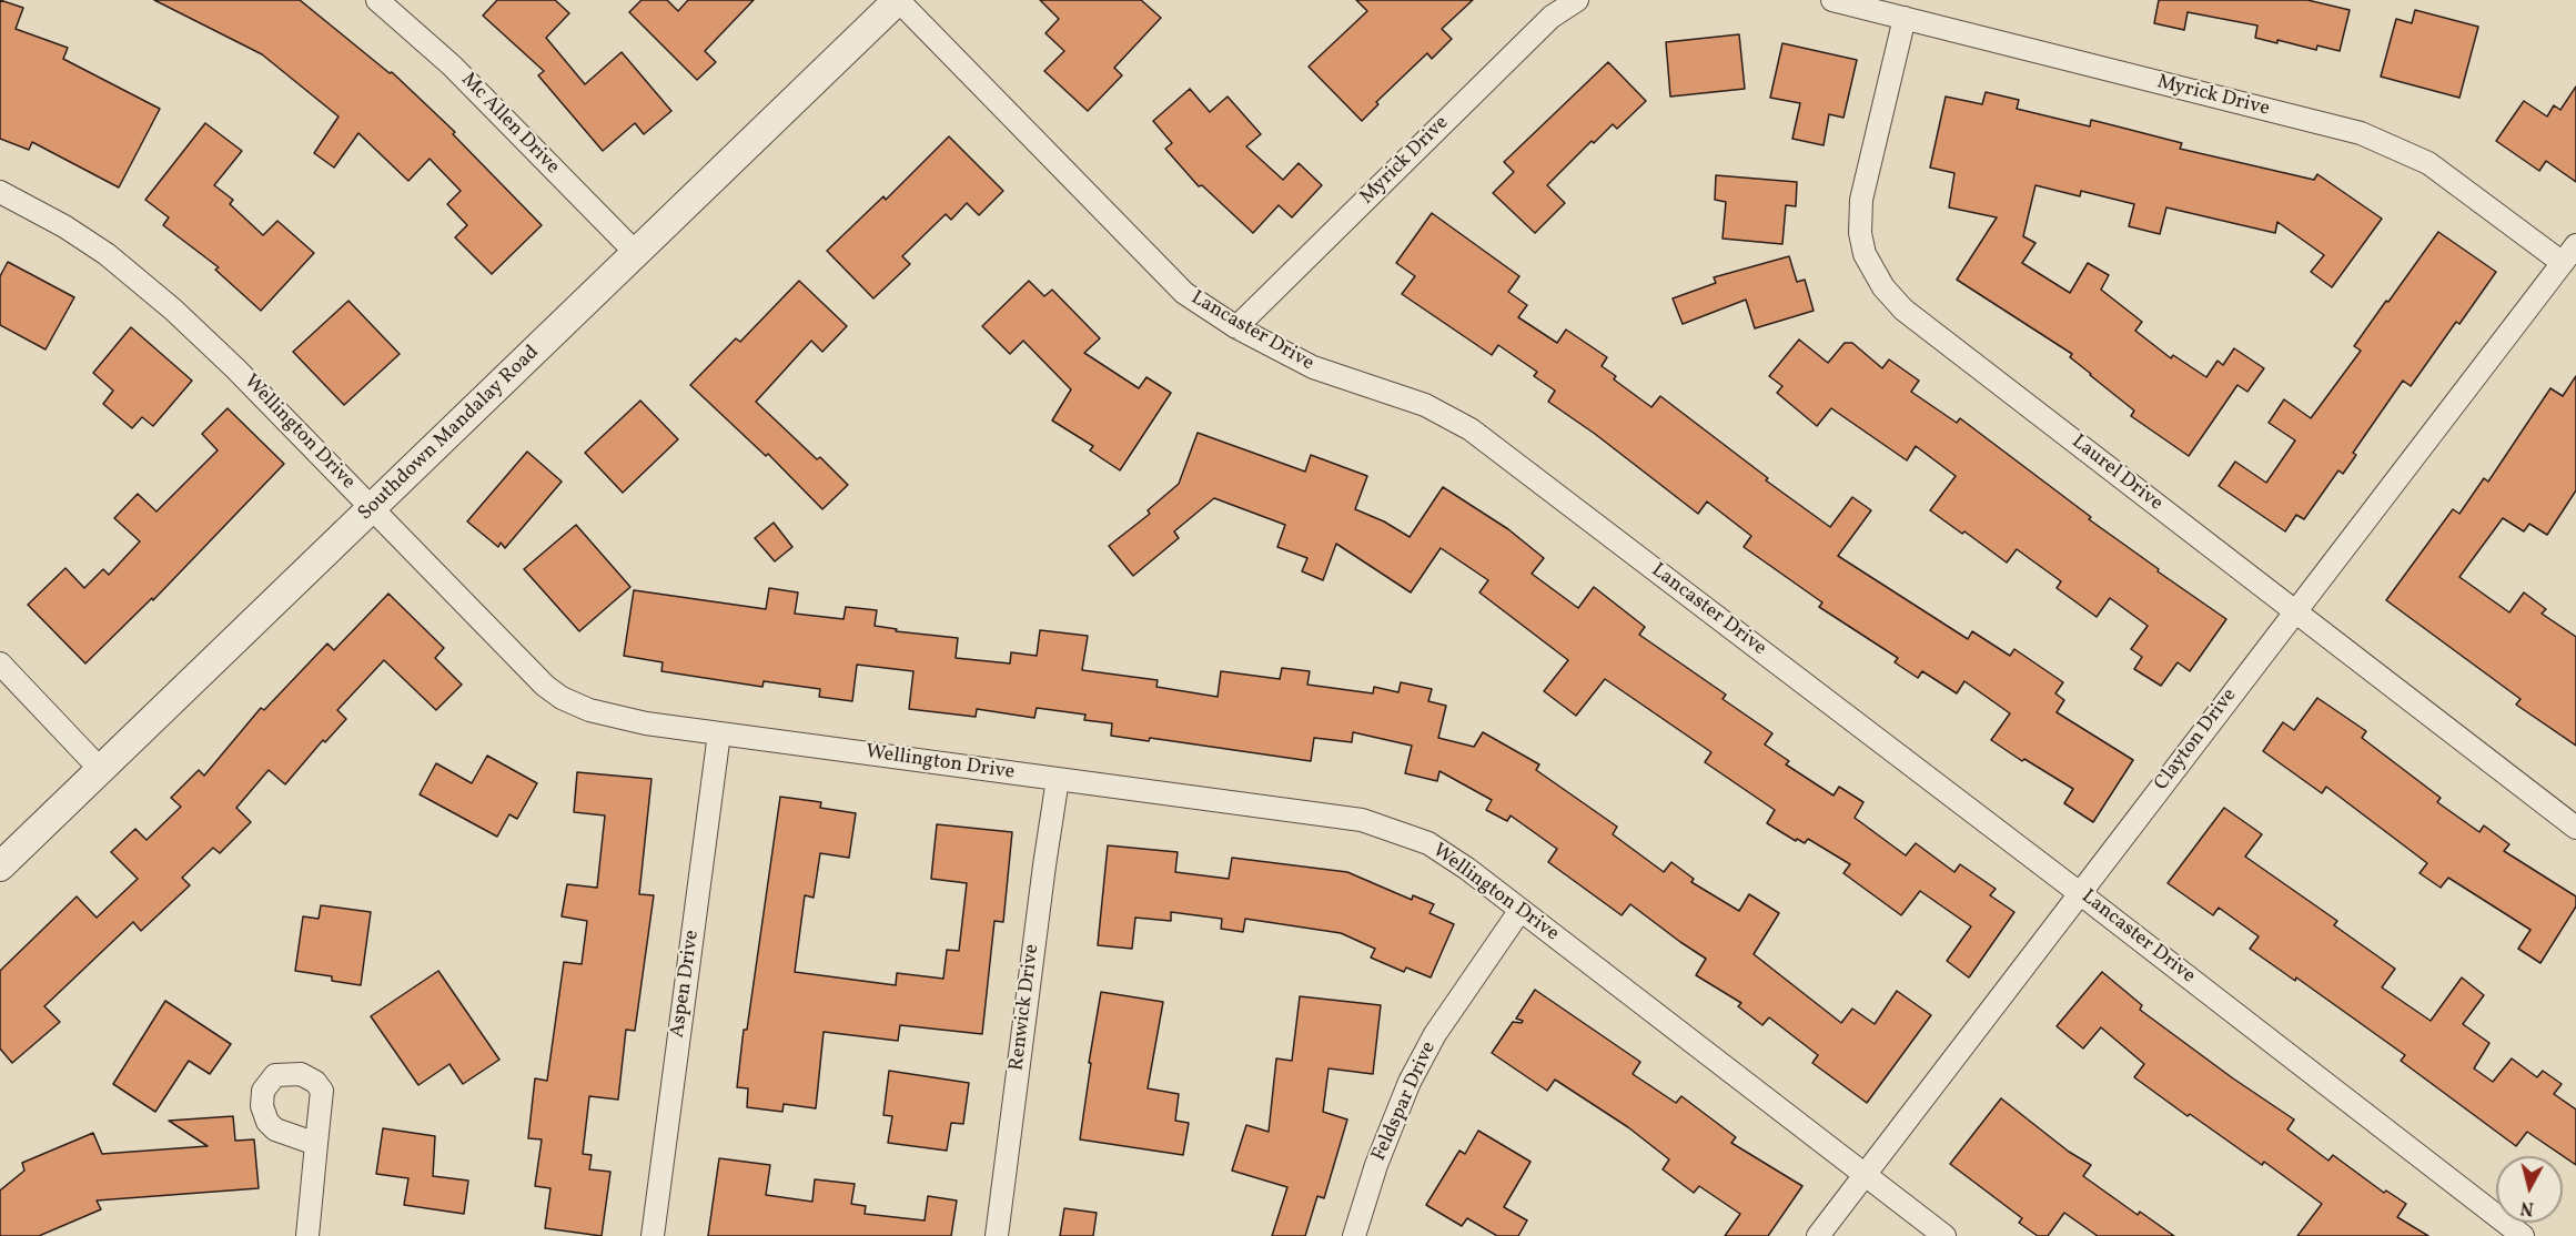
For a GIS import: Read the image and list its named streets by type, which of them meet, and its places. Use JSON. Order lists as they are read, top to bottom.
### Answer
{
  "streets": {
    "street": [
      "Myrick Drive",
      "Mc Allen Drive",
      "Lancaster Drive",
      "Wellington Drive",
      "Southdown Mandalay Road",
      "Laurel Drive",
      "Clayton Drive",
      "Aspen Drive",
      "Renwick Drive",
      "Feldspar Drive"
    ]
  },
  "crossings": [
    ["Myrick Drive", "Lancaster Drive"],
    ["Myrick Drive", "Laurel Drive"],
    ["Myrick Drive", "Clayton Drive"],
    ["Mc Allen Drive", "Southdown Mandalay Road"],
    ["Lancaster Drive", "Southdown Mandalay Road"],
    ["Lancaster Drive", "Clayton Drive"],
    ["Wellington Drive", "Southdown Mandalay Road"],
    ["Wellington Drive", "Clayton Drive"],
    ["Wellington Drive", "Aspen Drive"],
    ["Wellington Drive", "Renwick Drive"],
    ["Wellington Drive", "Feldspar Drive"],
    ["Laurel Drive", "Clayton Drive"]
  ],
  "north": "bottom"
}
